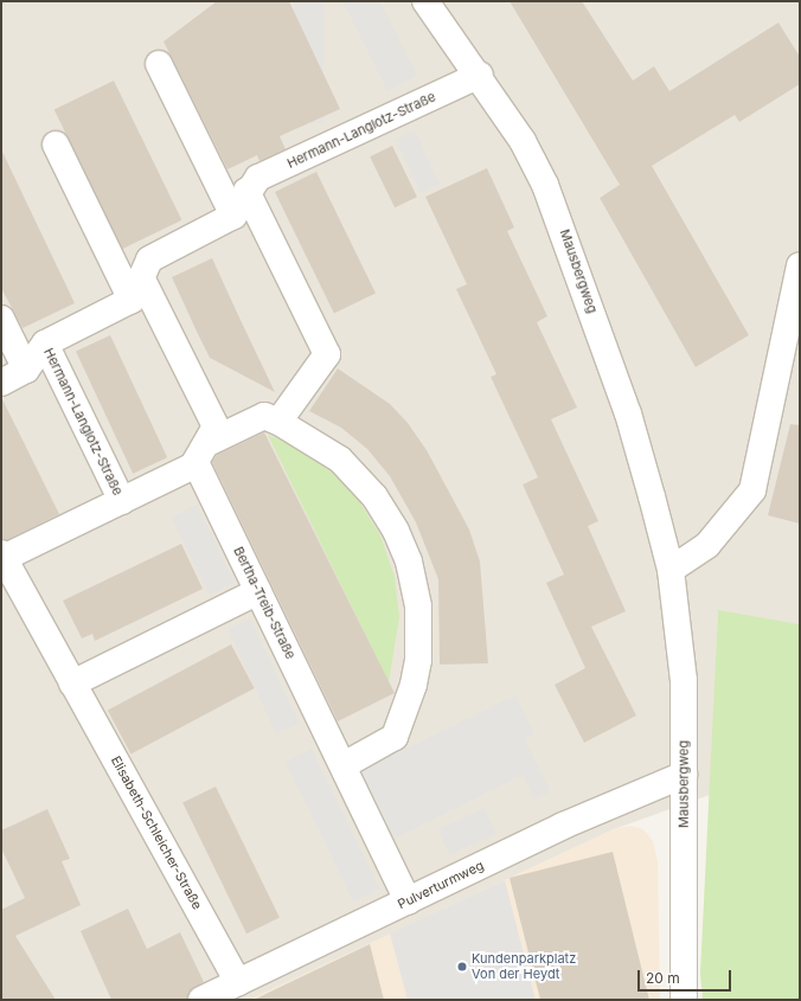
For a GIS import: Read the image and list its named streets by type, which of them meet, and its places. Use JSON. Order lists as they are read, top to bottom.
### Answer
{
  "streets": {
    "street": [
      "Hermann-Langlotz-Straße",
      "Mausbergweg",
      "Bertha-Treib-Straße",
      "Elisabeth-Schleicher-Straße",
      "Pulverturmweg"
    ]
  },
  "crossings": [
    ["Hermann-Langlotz-Straße", "Mausbergweg"],
    ["Hermann-Langlotz-Straße", "Elisabeth-Schleicher-Straße"],
    ["Mausbergweg", "Pulverturmweg"],
    ["Bertha-Treib-Straße", "Elisabeth-Schleicher-Straße"],
    ["Bertha-Treib-Straße", "Pulverturmweg"],
    ["Elisabeth-Schleicher-Straße", "Pulverturmweg"]
  ],
  "places": ["Kundenparkplatz Von der Heydt"],
  "scale_bar": "20 m"
}
